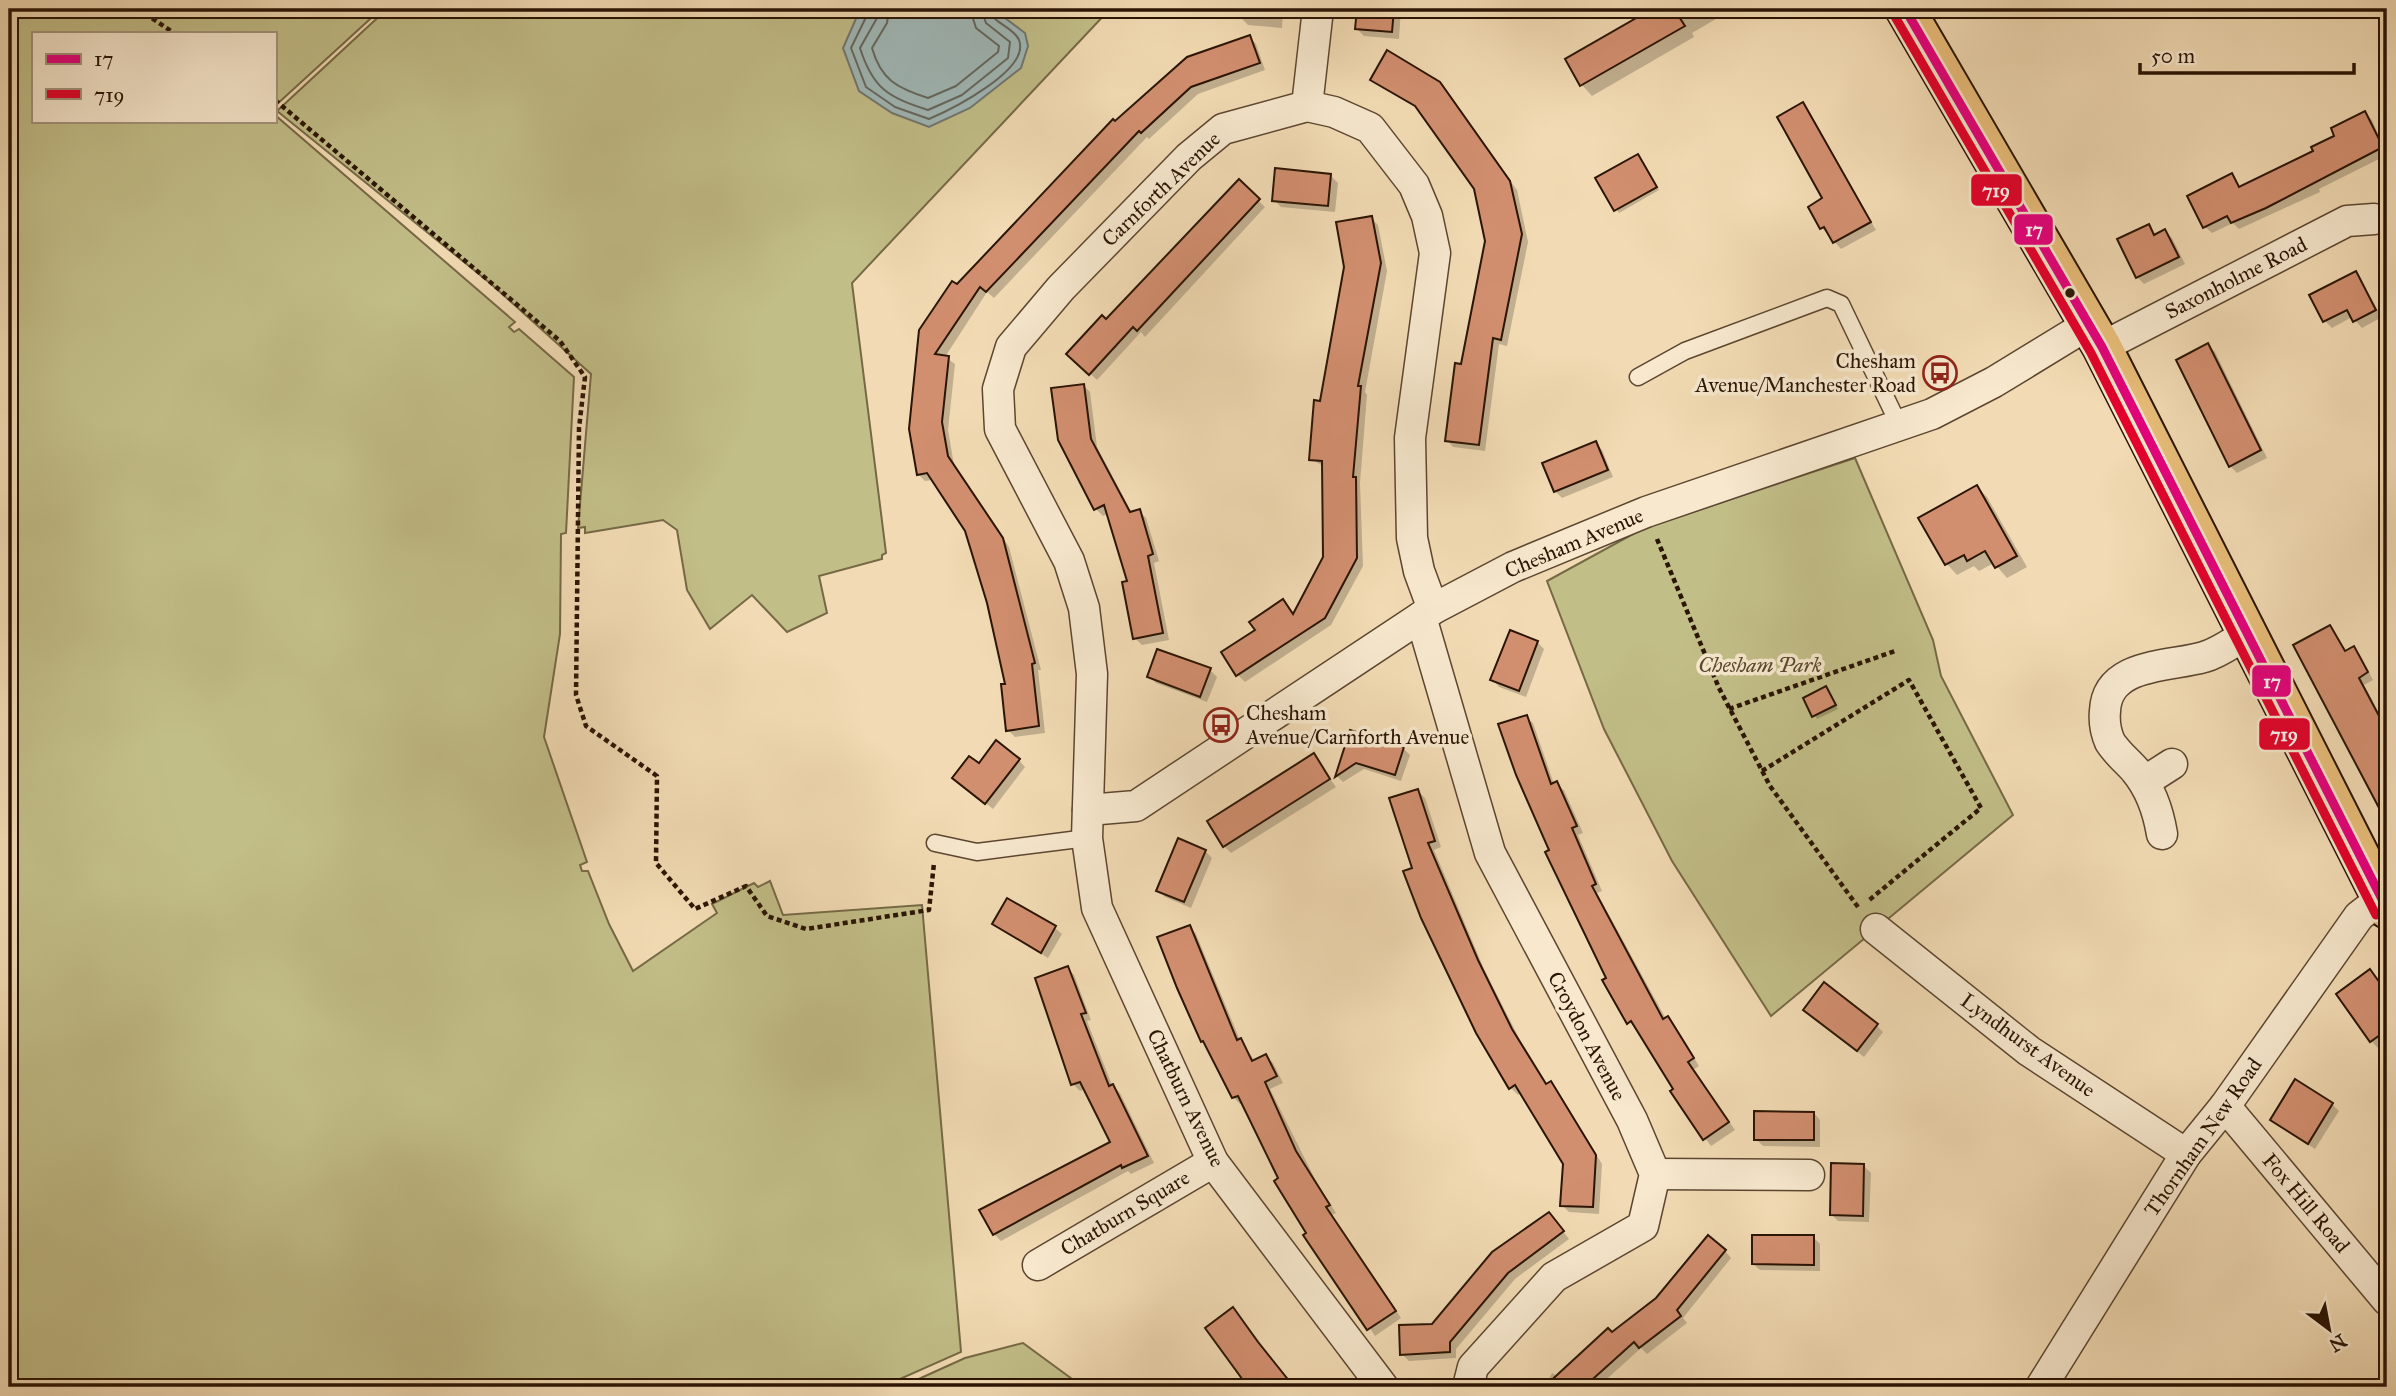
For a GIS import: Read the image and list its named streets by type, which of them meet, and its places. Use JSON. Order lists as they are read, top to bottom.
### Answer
{
  "streets": {
    "street": [
      "Carnforth Avenue",
      "Saxonholme Road",
      "Chesham Avenue",
      "Croydon Avenue",
      "Lyndhurst Avenue",
      "Chatburn Avenue",
      "Thornham New Road",
      "Fox Hill Road",
      "Chatburn Square"
    ]
  },
  "crossings": [
    ["Carnforth Avenue", "Chesham Avenue"],
    ["Carnforth Avenue", "Chatburn Avenue"],
    ["Saxonholme Road", "Chesham Avenue"],
    ["Chesham Avenue", "Croydon Avenue"],
    ["Chesham Avenue", "Chatburn Avenue"],
    ["Lyndhurst Avenue", "Thornham New Road"],
    ["Chatburn Avenue", "Chatburn Square"],
    ["Thornham New Road", "Fox Hill Road"]
  ],
  "parks": ["Chesham Park"],
  "places": {
    "bus stop": ["Chesham Avenue/Manchester Road", "Chesham Avenue/Carnforth Avenue"]
  },
  "lines": ["transit line 17", "transit line 719"],
  "legend": ["17", "719"],
  "scale_bar": "50 m",
  "north": "bottom right"
}
